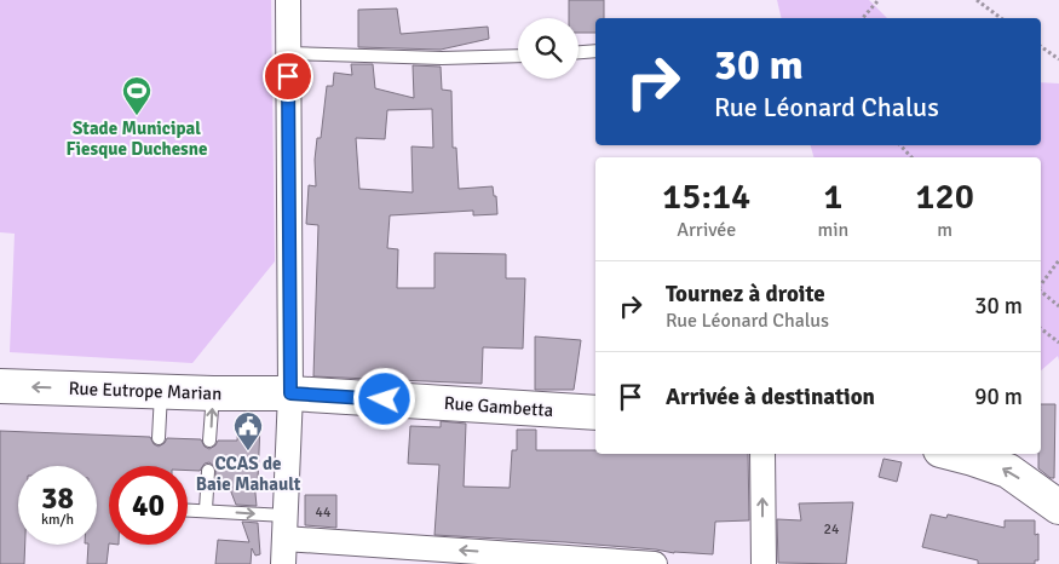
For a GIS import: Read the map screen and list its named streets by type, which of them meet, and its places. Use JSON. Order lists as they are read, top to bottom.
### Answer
{
  "streets": {
    "street": ["Rue Eutrope Marian", "Rue Gambetta"]
  },
  "crossings": [
    ["Rue Eutrope Marian", "Rue Gambetta"]
  ],
  "one_way": ["Rue Eutrope Marian"],
  "places": {
    "sports": ["Stade Municipal Fiesque Duchesne"],
    "public building": ["CCAS de Baie Mahault"]
  },
  "house_numbers": ["44", "24"],
  "page": {
    "turn": ["30 m", "Rue Léonard Chalus"],
    "eta": [
      "15:14",
      "Arrivée",
      "1",
      "min",
      "120",
      "m"
    ],
    "list": [
      {
        "name": "Tournez à droite",
        "note": "Rue Léonard Chalus",
        "value": "30 m"
      },
      {
        "name": "Arrivée à destination",
        "value": "90 m"
      }
    ],
    "speed": "38 km/h",
    "limit": "40"
  }
}
